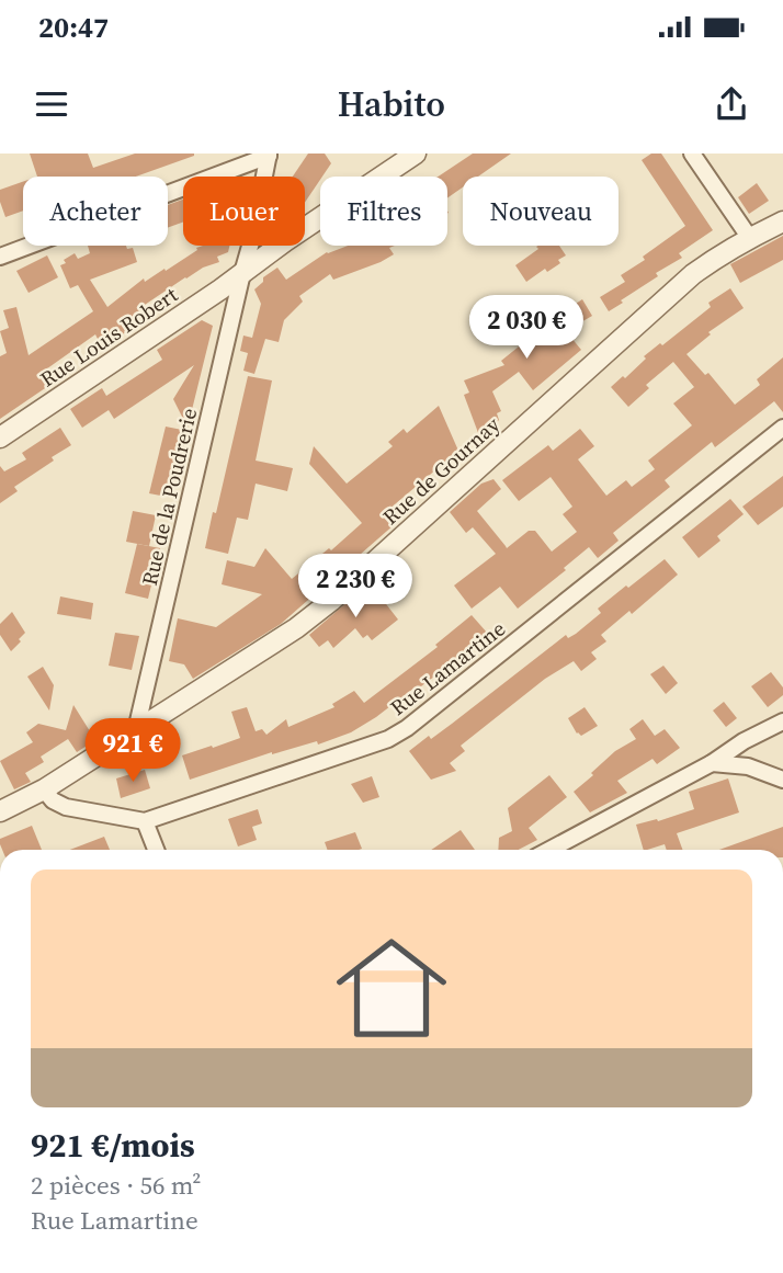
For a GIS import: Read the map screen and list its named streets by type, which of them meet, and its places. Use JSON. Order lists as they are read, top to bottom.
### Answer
{
  "streets": {
    "street": [
      "Rue Louis Robert",
      "Rue de Gournay",
      "Rue de la Poudrerie",
      "Rue Lamartine"
    ]
  },
  "crossings": [
    ["Rue Louis Robert", "Rue de la Poudrerie"],
    ["Rue de Gournay", "Rue de la Poudrerie"],
    ["Rue de Gournay", "Rue Lamartine"]
  ],
  "page": {
    "status": "20:47",
    "header": "Habito",
    "chip": [
      "Acheter",
      "Louer",
      "Filtres",
      "Nouveau"
    ],
    "price": ["2 030 €", "2 230 €", "921 €"],
    "list": [
      {
        "name": "921 €/mois",
        "note": "2 pièces · 56 m² · Rue Lamartine"
      }
    ]
  }
}
